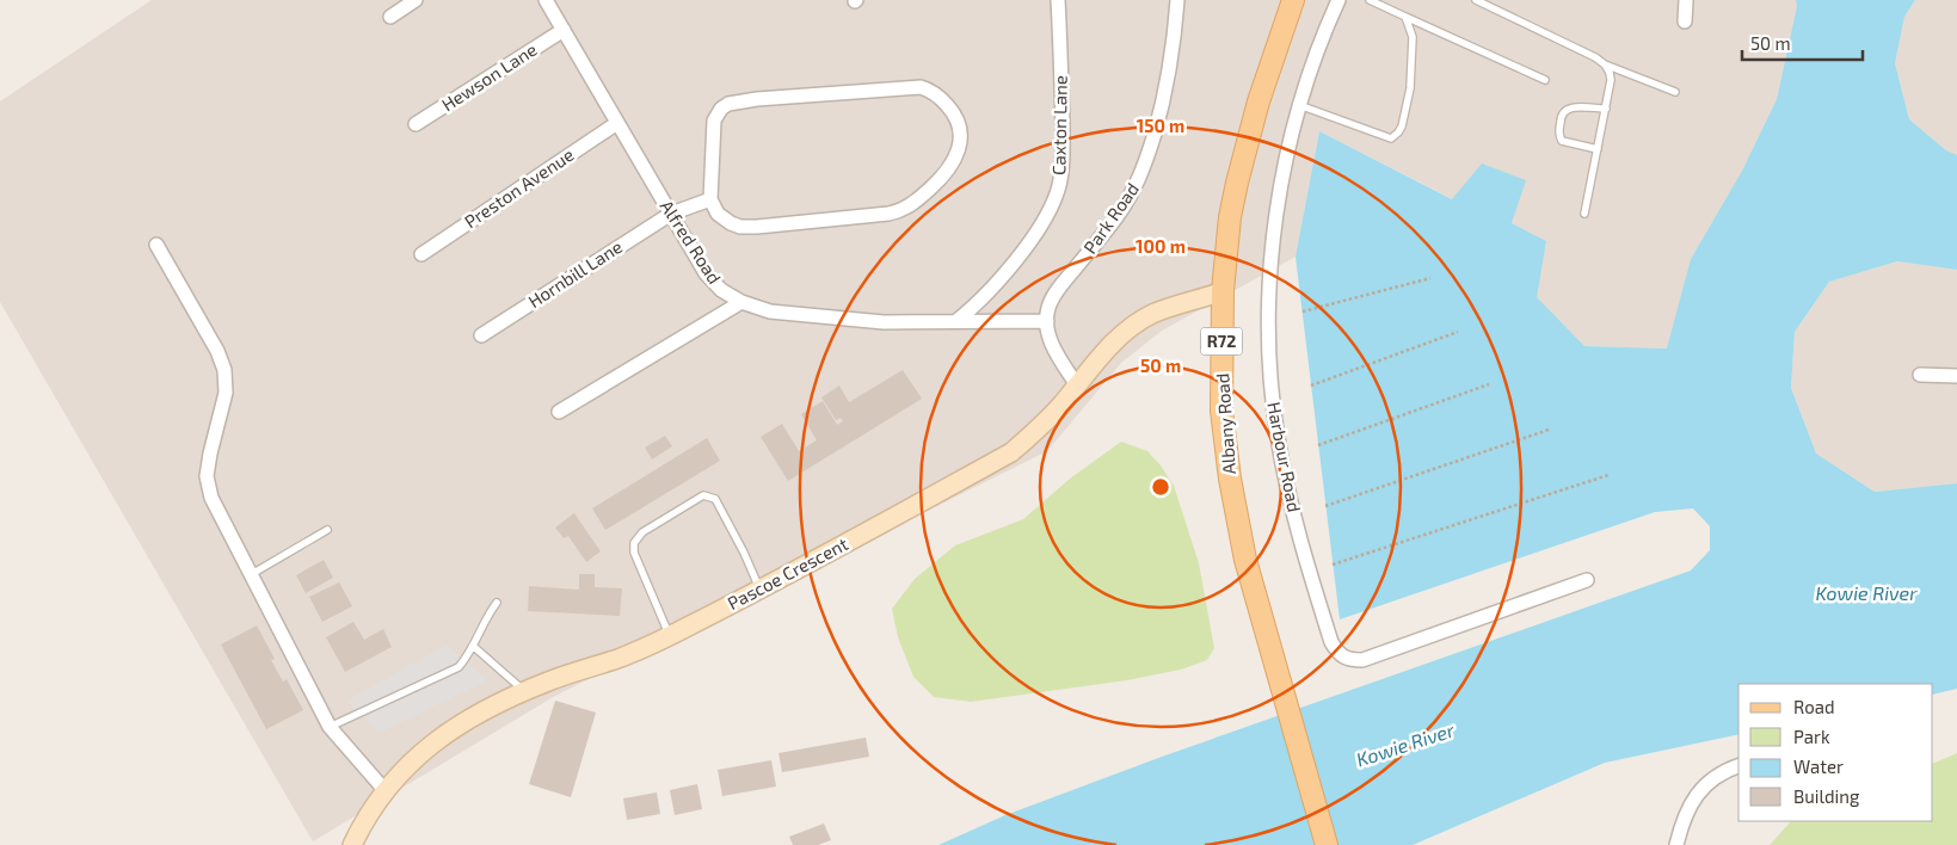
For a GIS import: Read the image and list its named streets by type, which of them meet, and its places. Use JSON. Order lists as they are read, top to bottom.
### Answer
{
  "streets": {
    "main road": ["R72", "Albany Road"],
    "street": [
      "Hewson Lane",
      "Caxton Lane",
      "Preston Avenue",
      "Park Road",
      "Alfred Road",
      "Hornbill Lane",
      "Harbour Road",
      "Pascoe Crescent"
    ]
  },
  "crossings": [
    ["Hewson Lane", "Alfred Road"],
    ["Caxton Lane", "Alfred Road"],
    ["Preston Avenue", "Alfred Road"],
    ["Park Road", "Alfred Road"],
    ["Alfred Road", "Hornbill Lane"],
    ["Albany Road", "Pascoe Crescent"]
  ],
  "water": ["Kowie River"],
  "legend": [
    "Road",
    "Park",
    "Water",
    "Building"
  ],
  "scale_bar": "50 m",
  "rings": ["150 m", "100 m", "50 m"]
}
